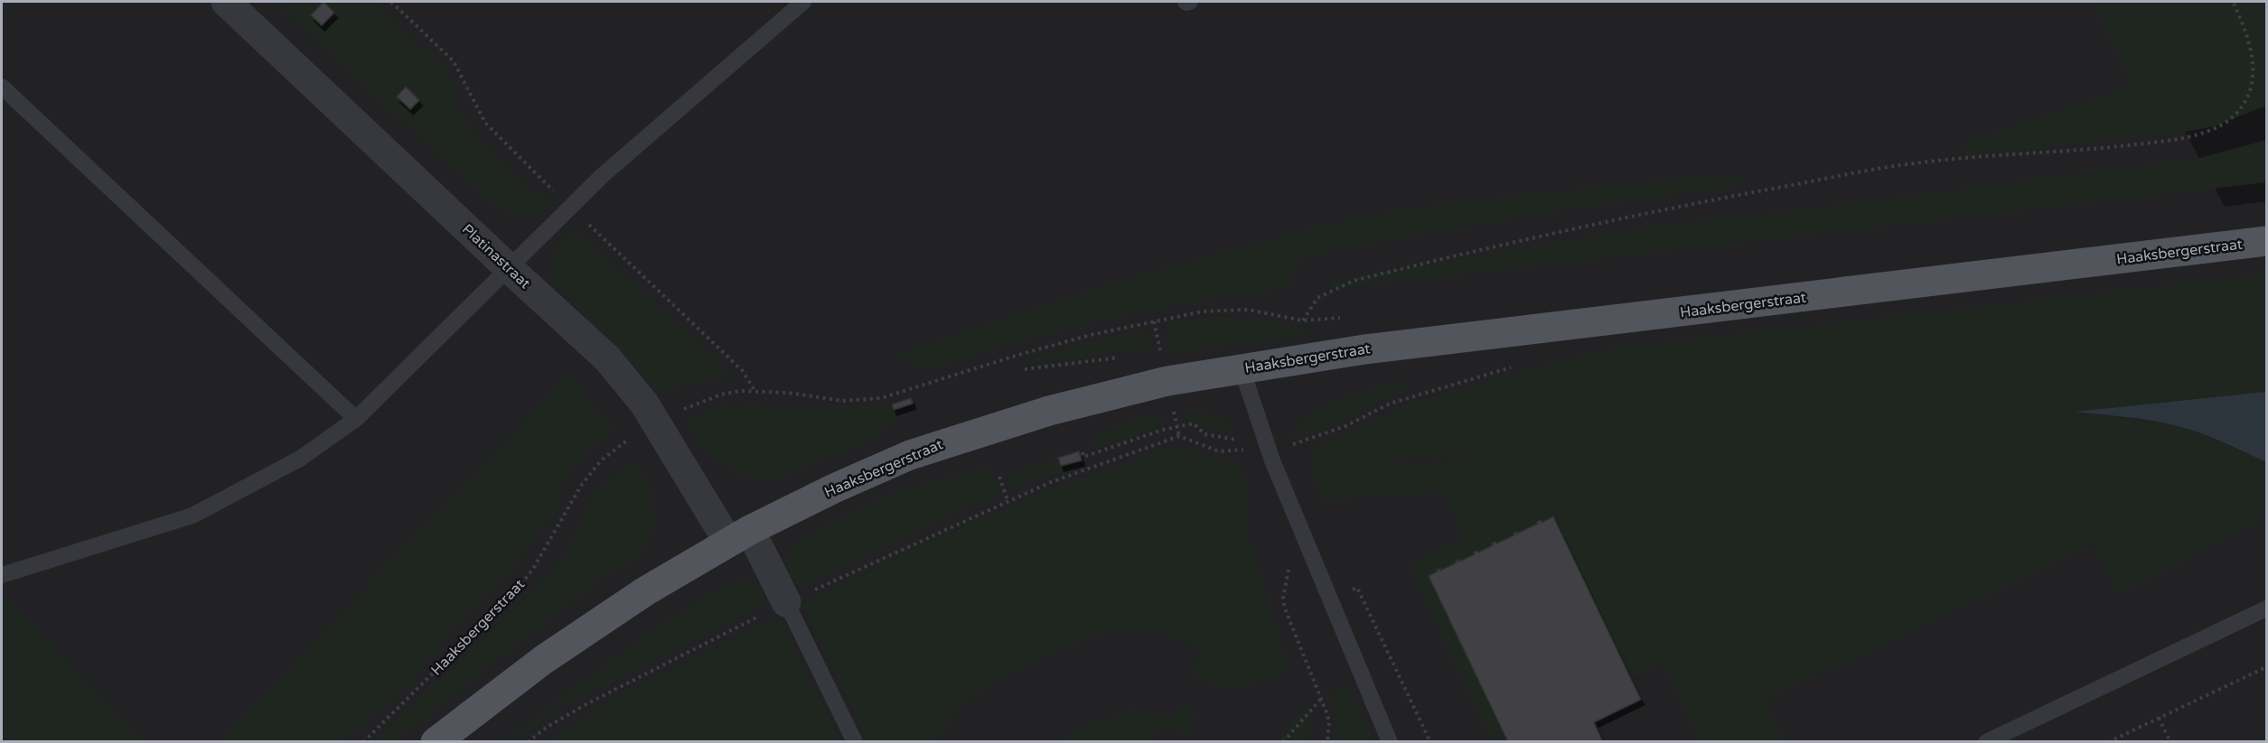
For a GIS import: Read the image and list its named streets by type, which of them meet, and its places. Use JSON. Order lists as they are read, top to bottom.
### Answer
{
  "streets": {
    "main road": ["Haaksbergerstraat"],
    "street": ["Platinastraat"]
  },
  "crossings": [
    ["Haaksbergerstraat", "Platinastraat"]
  ]
}
